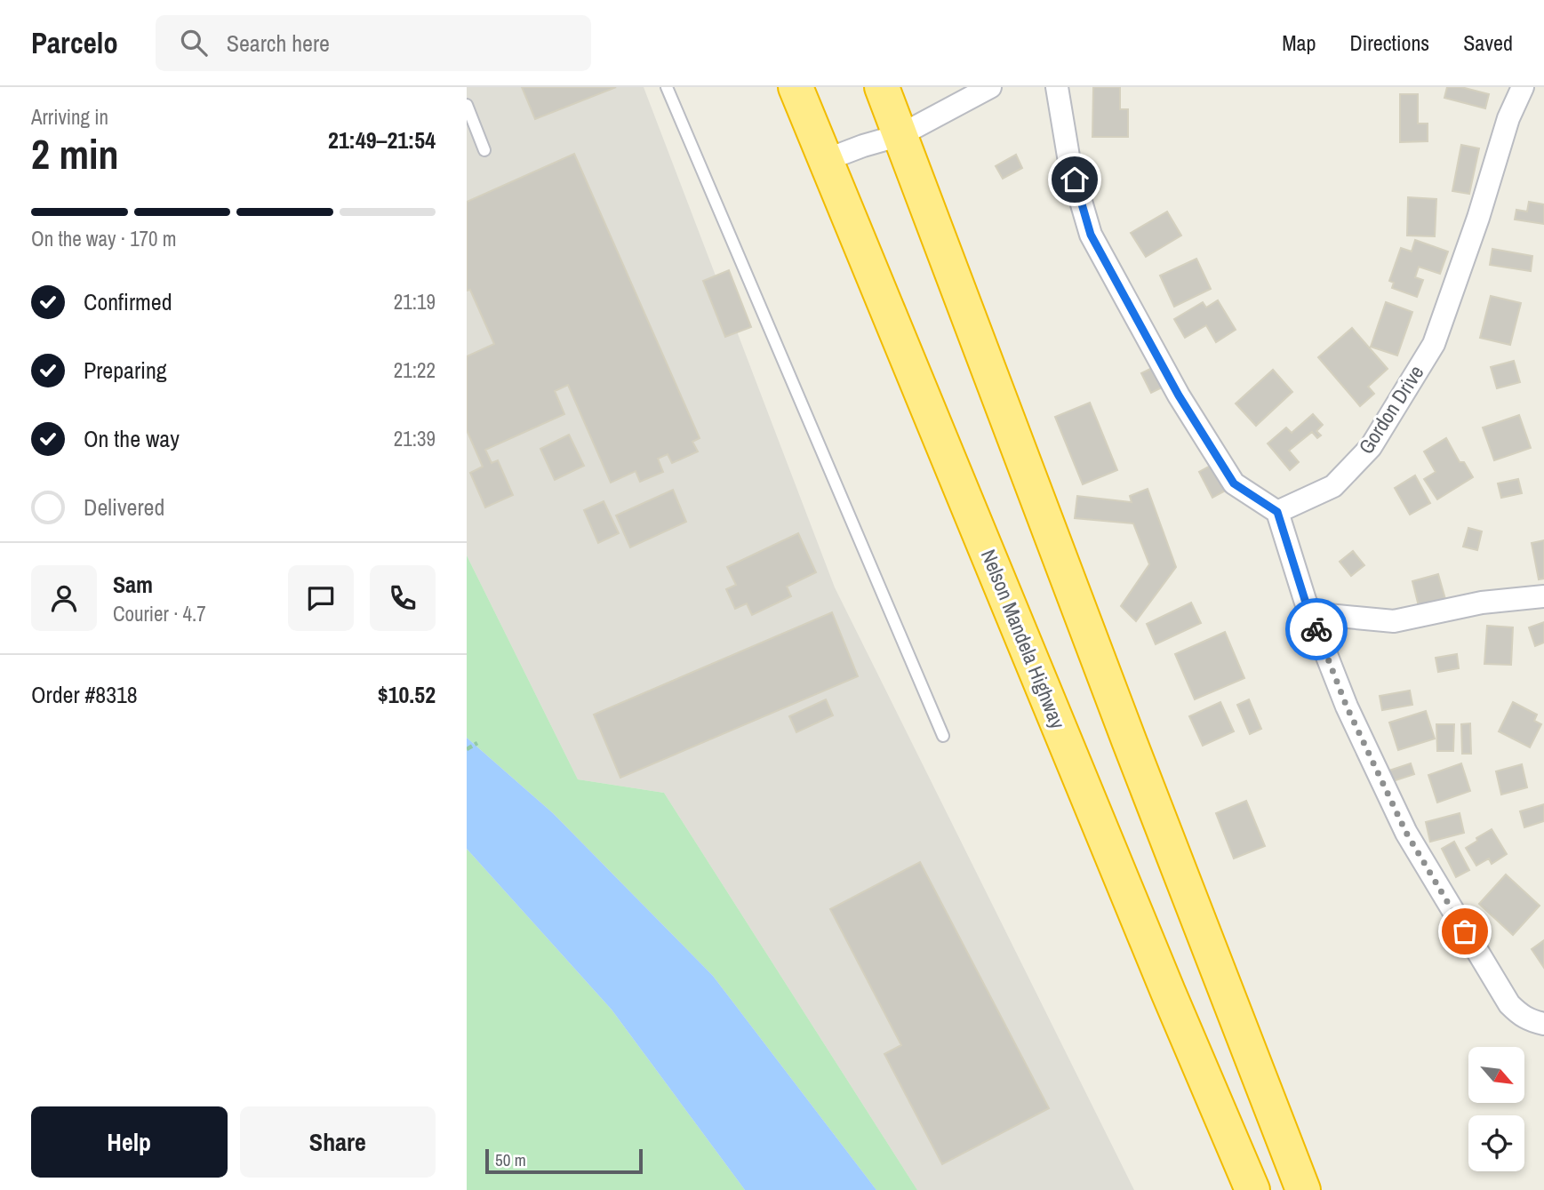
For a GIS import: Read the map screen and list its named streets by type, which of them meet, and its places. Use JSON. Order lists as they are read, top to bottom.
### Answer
{
  "streets": {
    "highway": ["Nelson Mandela Highway"],
    "street": ["Gordon Drive"]
  },
  "scale_bar": "50 m",
  "north": "bottom right",
  "page": {
    "header": "Parcelo",
    "search": "Search here",
    "nav": ["Map", "Directions", "Saved"],
    "heading": ["2 min", "Arriving in", "21:49–21:54"],
    "panel": [
      "Sam",
      "Courier · 4.7",
      "Order #8318",
      "$10.52"
    ],
    "bar": "On the way · 170 m",
    "list": [
      ["Confirmed", "21:19"],
      ["Preparing", "21:22"],
      ["On the way", "21:39"],
      "Delivered"
    ],
    "buttons": ["Help", "Share"],
    "scale": "50 m"
  }
}
